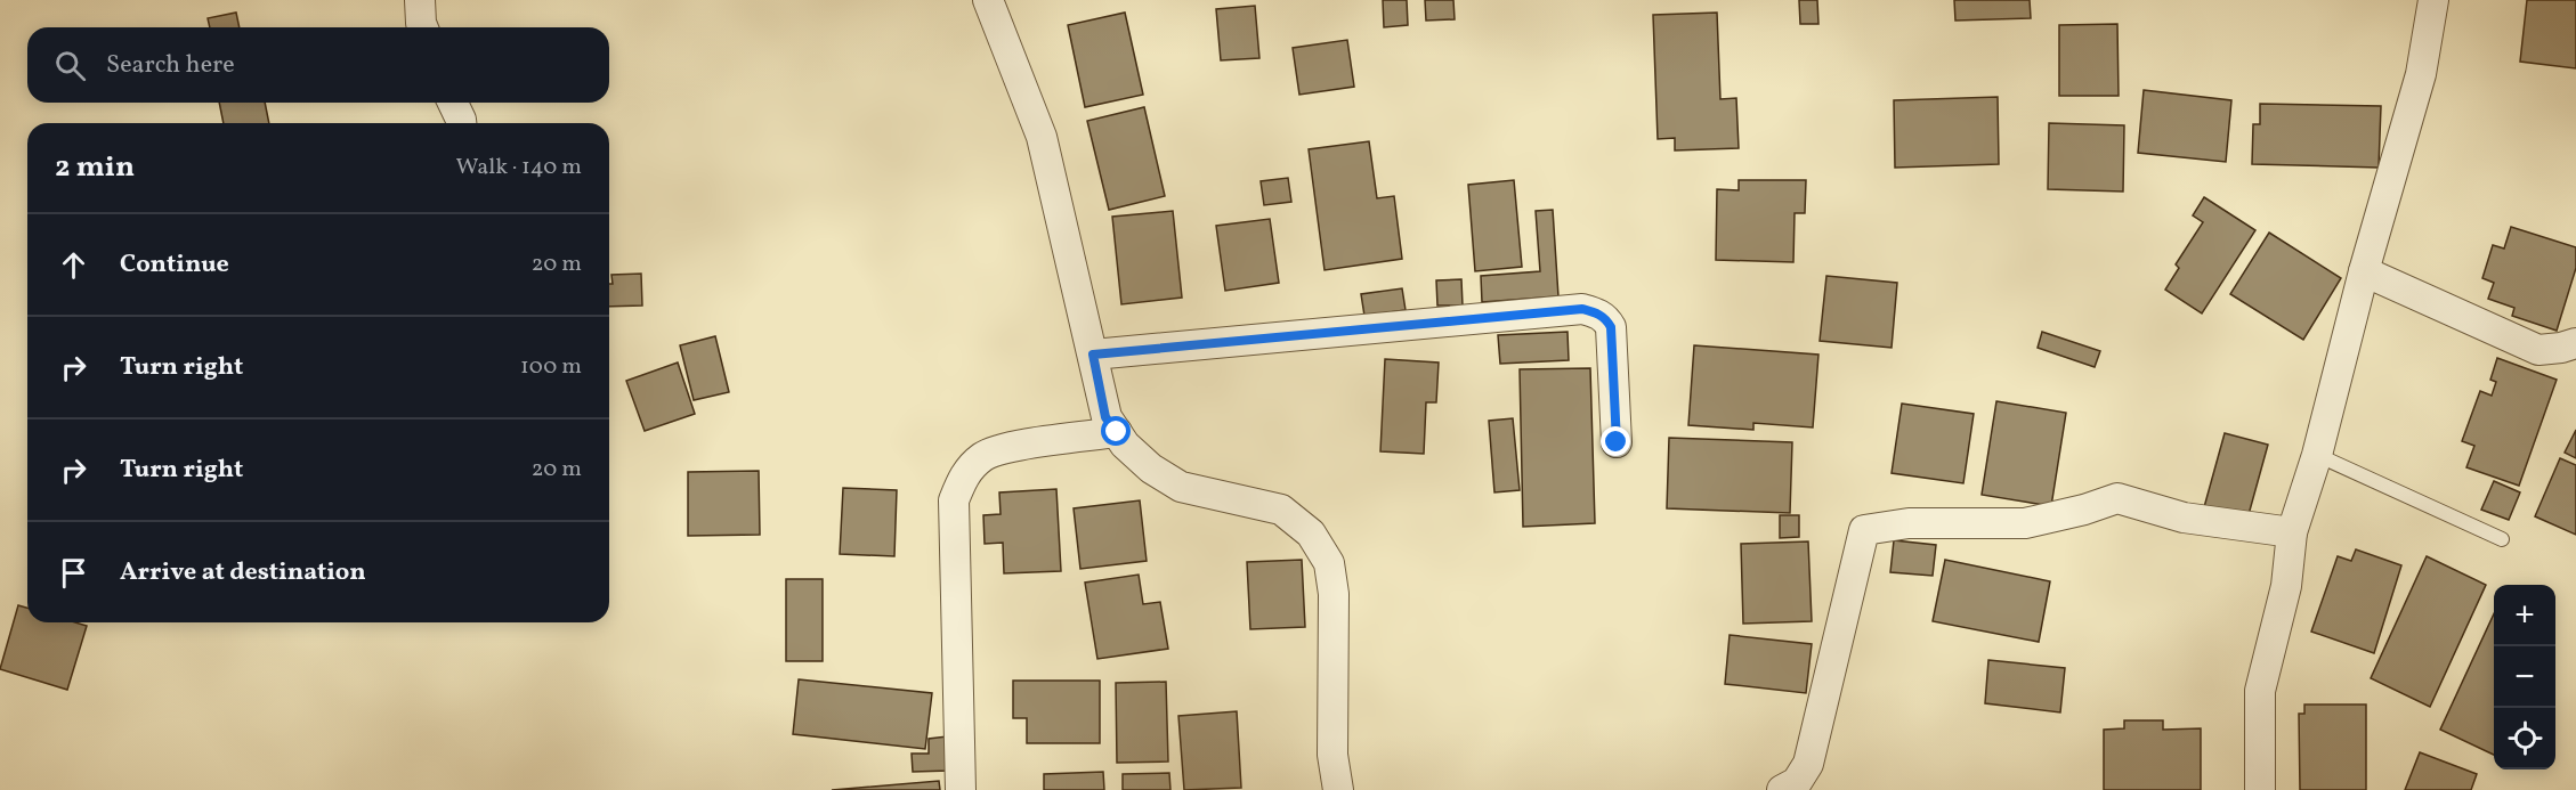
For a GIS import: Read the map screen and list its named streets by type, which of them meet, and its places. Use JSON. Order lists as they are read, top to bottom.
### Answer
{
  "page": {
    "search": "Search here",
    "heading": ["2 min", "Walk · 140 m"],
    "list": [
      ["Continue", "20 m"],
      ["Turn right", "100 m"],
      ["Turn right", "20 m"],
      "Arrive at destination"
    ],
    "map_buttons": ["+", "−"]
  }
}
